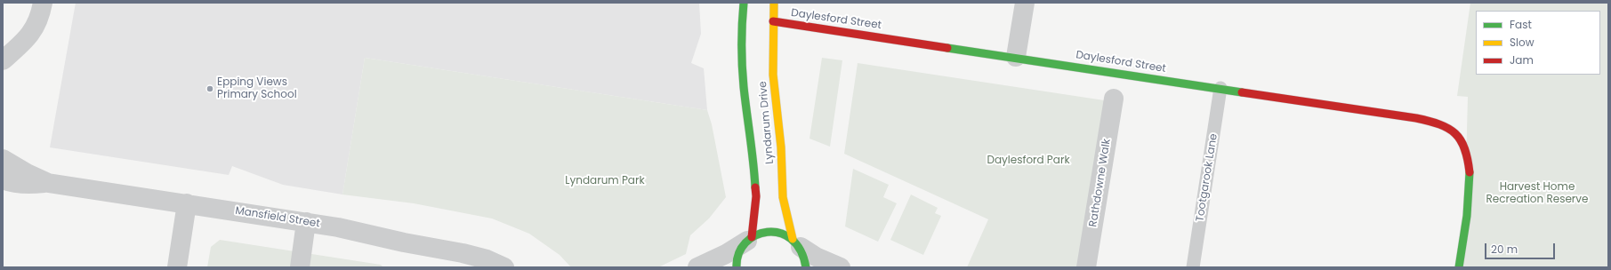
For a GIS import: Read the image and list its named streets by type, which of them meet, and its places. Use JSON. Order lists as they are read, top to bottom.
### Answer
{
  "streets": {
    "street": [
      "Daylesford Street",
      "Lyndarum Drive",
      "Rathdowne Walk",
      "Mansfield Street"
    ],
    "lane": ["Tootgarook Lane"]
  },
  "crossings": [
    ["Daylesford Street", "Lyndarum Drive"],
    ["Daylesford Street", "Tootgarook Lane"]
  ],
  "parks": ["Daylesford Park", "Lyndarum Park", "Harvest Home Recreation Reserve"],
  "places": ["Epping Views Primary School"],
  "legend": ["Fast", "Slow", "Jam"],
  "scale_bar": "20 m"
}
